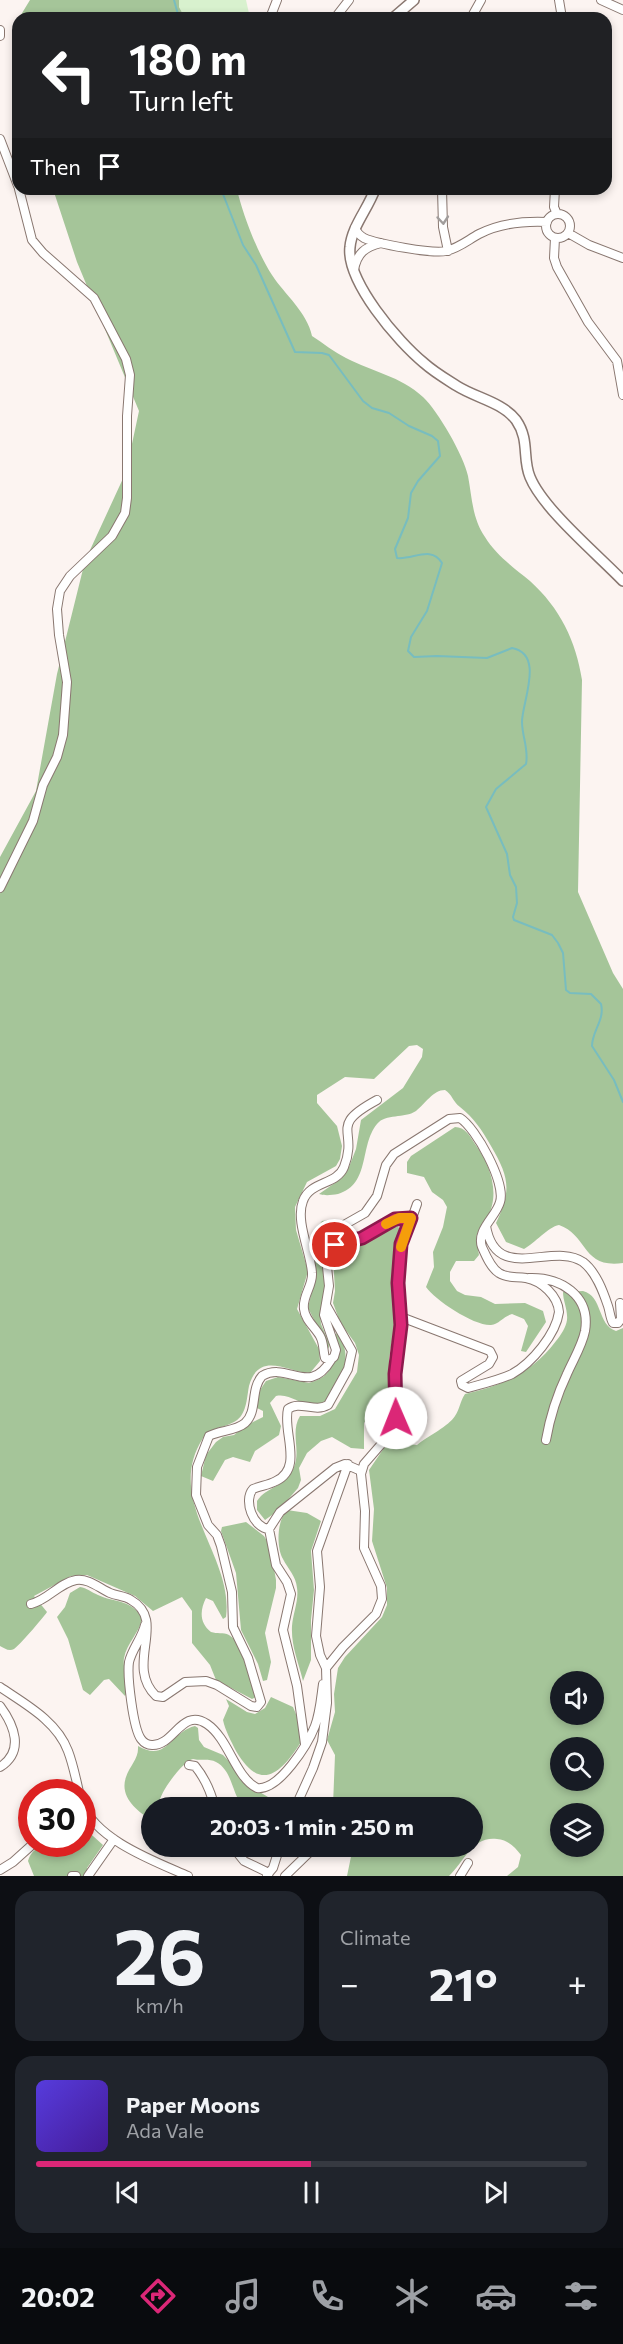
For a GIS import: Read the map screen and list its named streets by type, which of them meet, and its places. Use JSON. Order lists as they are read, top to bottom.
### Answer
{
  "page": {
    "turn": ["180 m", "Turn left"],
    "then": "Then",
    "limit": "30",
    "trip": "20:03 · 1 min · 250 m",
    "tile": [
      ["26", "km/h"],
      "Climate"
    ],
    "heat": ["−", "21°", "+"],
    "song": ["Paper Moons", "Ada Vale"],
    "tabs": "20:02"
  }
}
